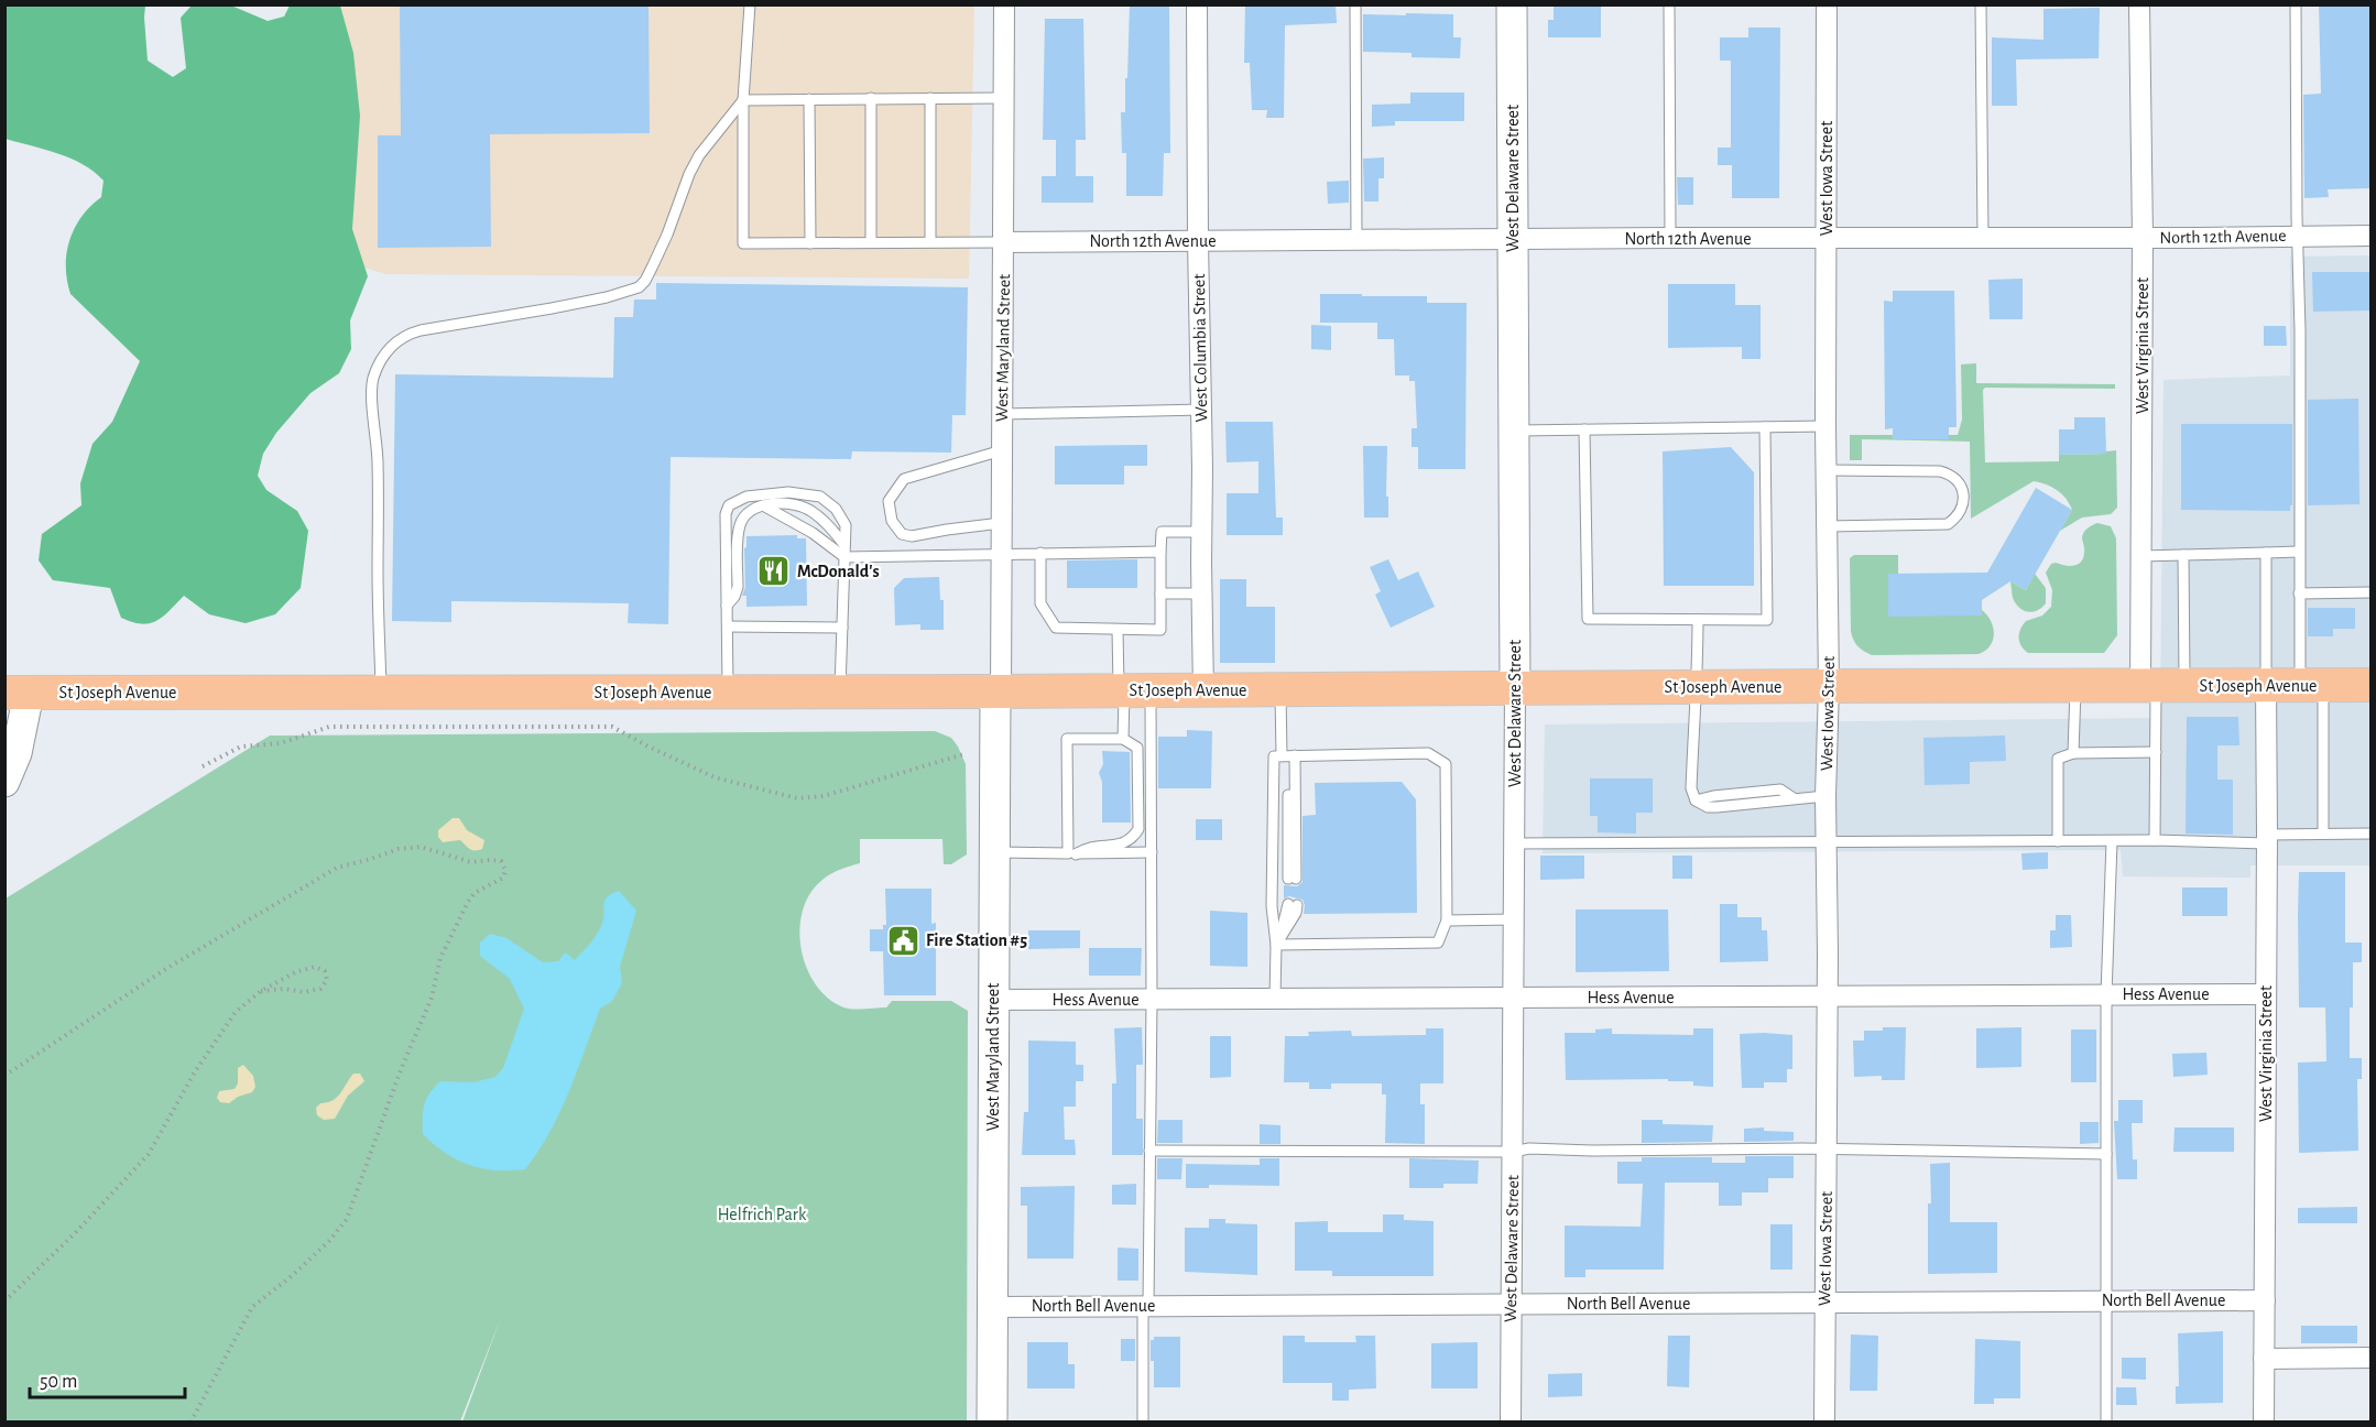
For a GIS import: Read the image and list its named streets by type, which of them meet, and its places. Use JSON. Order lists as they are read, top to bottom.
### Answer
{
  "streets": {
    "main road": ["St Joseph Avenue"],
    "street": [
      "West Delaware Street",
      "West Iowa Street",
      "North 12th Avenue",
      "West Virginia Street",
      "West Maryland Street",
      "West Columbia Street",
      "Hess Avenue",
      "North Bell Avenue"
    ]
  },
  "crossings": [
    ["West Delaware Street", "North 12th Avenue"],
    ["West Delaware Street", "St Joseph Avenue"],
    ["West Delaware Street", "Hess Avenue"],
    ["West Delaware Street", "North Bell Avenue"],
    ["West Iowa Street", "North 12th Avenue"],
    ["West Iowa Street", "St Joseph Avenue"],
    ["West Iowa Street", "Hess Avenue"],
    ["West Iowa Street", "North Bell Avenue"],
    ["North 12th Avenue", "West Virginia Street"],
    ["North 12th Avenue", "West Maryland Street"],
    ["North 12th Avenue", "West Columbia Street"],
    ["West Virginia Street", "St Joseph Avenue"],
    ["West Virginia Street", "Hess Avenue"],
    ["West Virginia Street", "North Bell Avenue"],
    ["West Maryland Street", "St Joseph Avenue"],
    ["West Maryland Street", "Hess Avenue"],
    ["West Maryland Street", "North Bell Avenue"],
    ["West Columbia Street", "St Joseph Avenue"]
  ],
  "parks": ["Helfrich Park"],
  "places": {
    "restaurant": ["McDonald's"],
    "public building": ["Fire Station #5"]
  },
  "scale_bar": "50 m"
}
